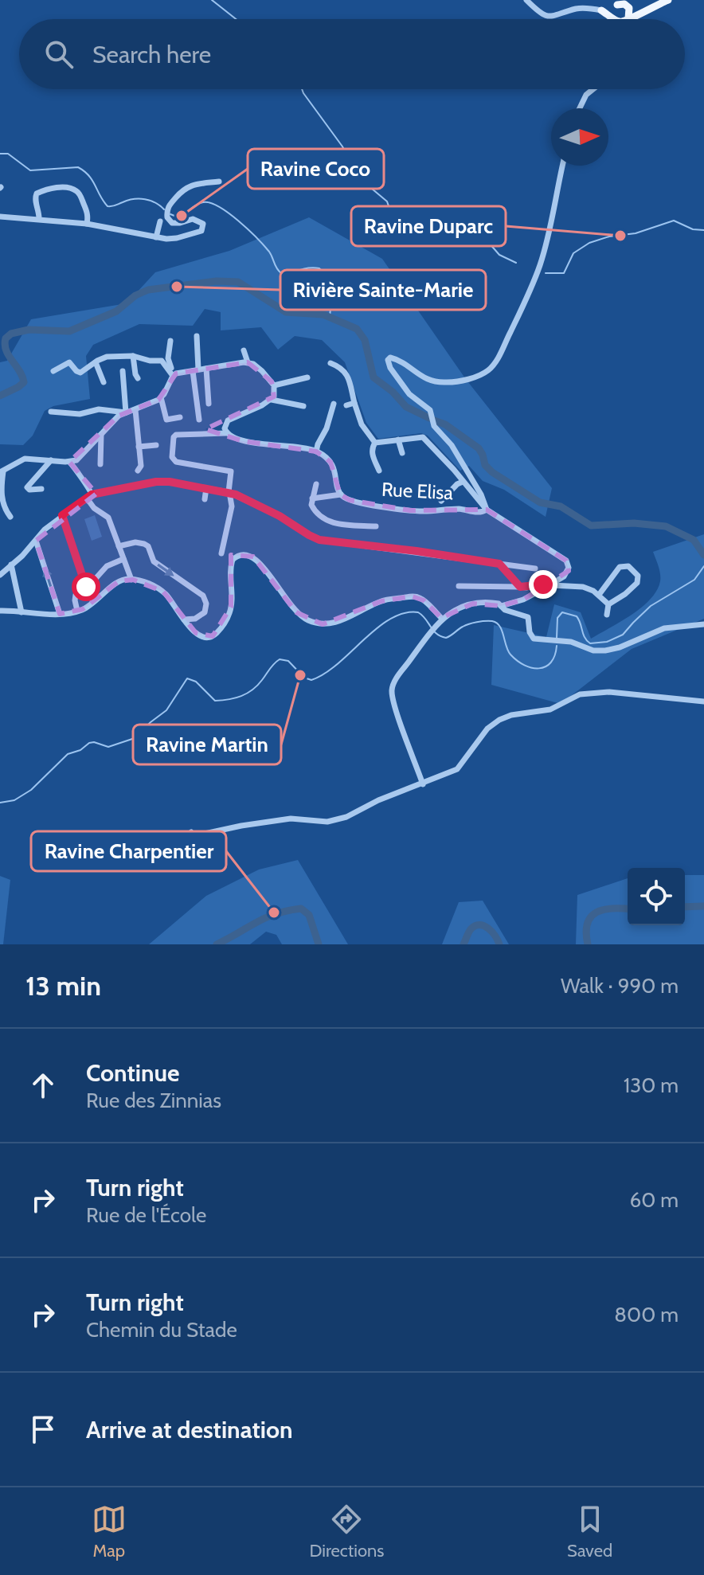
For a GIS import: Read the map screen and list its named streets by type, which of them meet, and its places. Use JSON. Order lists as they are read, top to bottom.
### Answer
{
  "streets": {
    "street": ["Rue Elisa"]
  },
  "places": [
    "Ravine Coco",
    "Ravine Duparc",
    "Rivière Sainte-Marie",
    "Ravine Martin",
    "Ravine Charpentier"
  ],
  "north": "right",
  "page": {
    "search": "Search here",
    "heading": ["13 min", "Walk · 990 m"],
    "list": [
      ["Continue", "Rue des Zinnias", "130 m"],
      ["Turn right", "Rue de l'École", "60 m"],
      ["Turn right", "Chemin du Stade", "800 m"],
      "Arrive at destination"
    ],
    "nav": ["Map", "Directions", "Saved"]
  }
}
